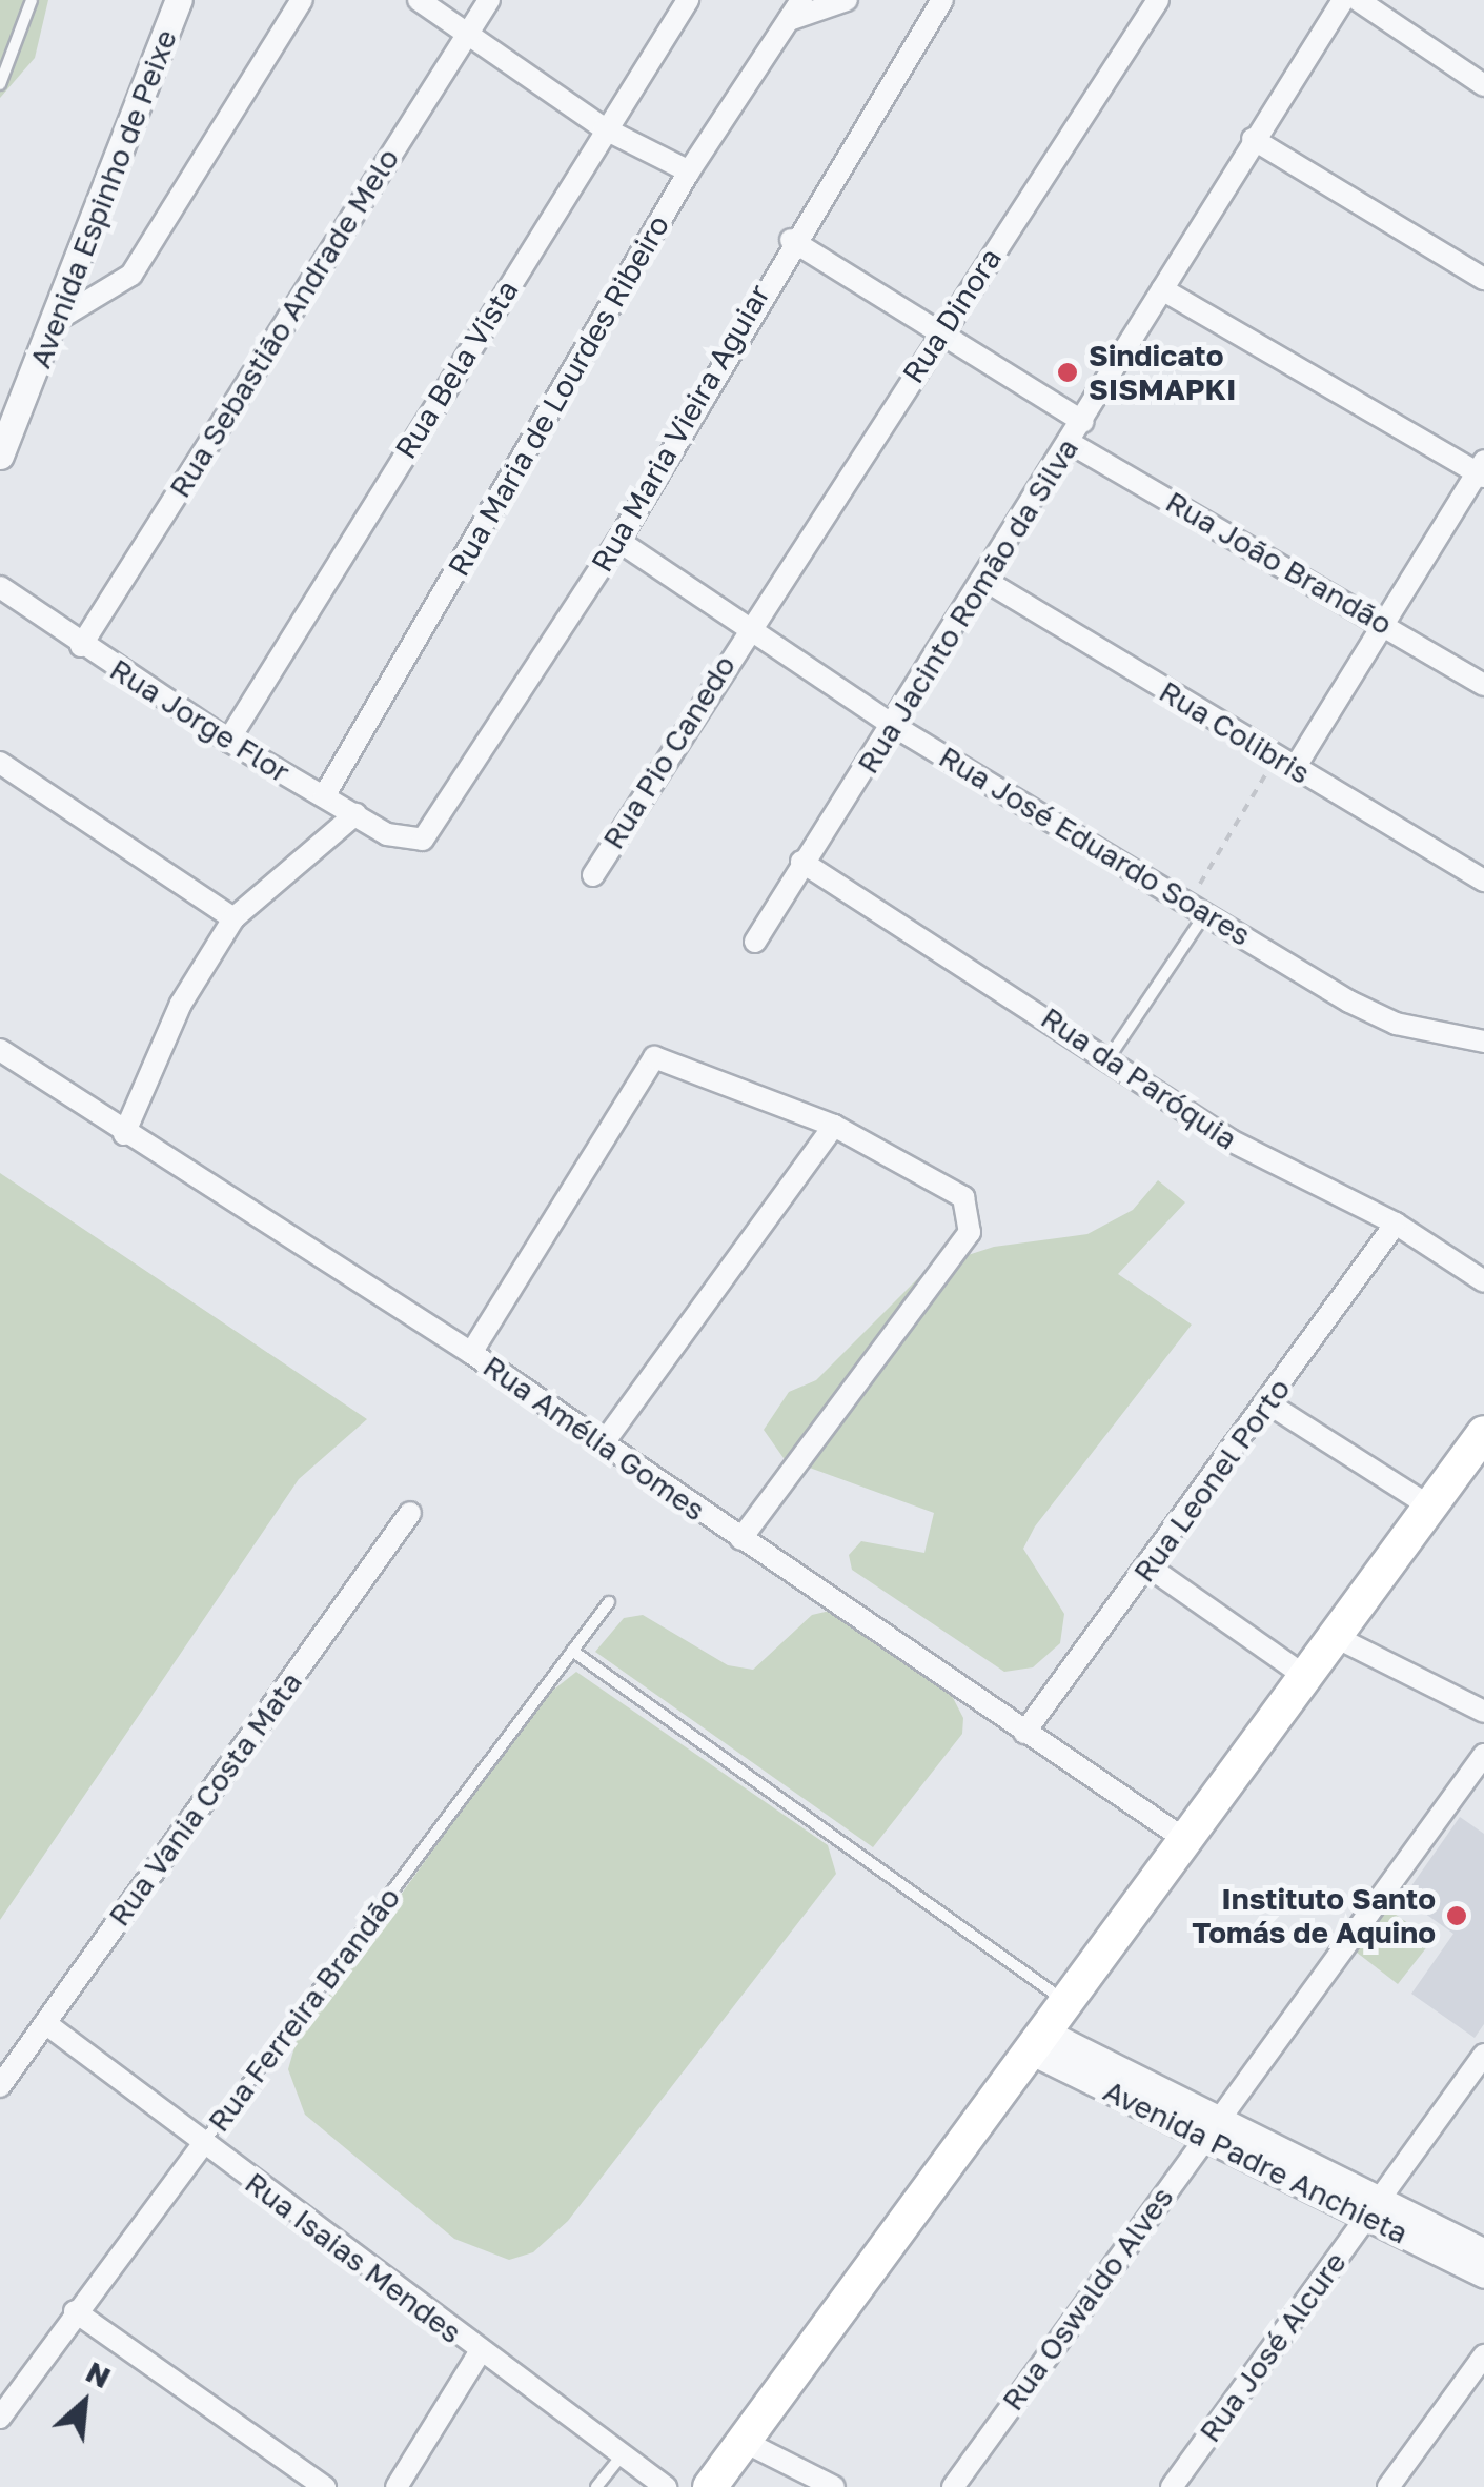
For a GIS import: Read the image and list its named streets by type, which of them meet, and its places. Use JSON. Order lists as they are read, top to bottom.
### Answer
{
  "streets": {
    "street": [
      "Avenida Espinho de Peixe",
      "Rua Dinora",
      "Rua Sebastião Andrade Melo",
      "Rua Bela Vista",
      "Rua Maria de Lourdes Ribeiro",
      "Rua Maria Vieira Aguiar",
      "Rua João Brandão",
      "Rua Jacinto Romão da Silva",
      "Rua Jorge Flor",
      "Rua Colibris",
      "Rua Pio Canedo",
      "Rua José Eduardo Soares",
      "Rua da Paróquia",
      "Rua Amélia Gomes",
      "Rua Leonel Porto",
      "Rua Vania Costa Mata",
      "Rua Ferreira Brandão",
      "Avenida Padre Anchieta",
      "Rua Isaias Mendes",
      "Rua Oswaldo Alves",
      "Rua José Alcure"
    ]
  },
  "crossings": [
    ["Rua Dinora", "Rua Pio Canedo"],
    ["Rua Dinora", "Rua José Eduardo Soares"],
    ["Rua Sebastião Andrade Melo", "Rua Jorge Flor"],
    ["Rua Bela Vista", "Rua Jorge Flor"],
    ["Rua Maria de Lourdes Ribeiro", "Rua Jorge Flor"],
    ["Rua Maria Vieira Aguiar", "Rua Jorge Flor"],
    ["Rua Maria Vieira Aguiar", "Rua José Eduardo Soares"],
    ["Rua João Brandão", "Rua Jacinto Romão da Silva"],
    ["Rua Jacinto Romão da Silva", "Rua Colibris"],
    ["Rua Jacinto Romão da Silva", "Rua José Eduardo Soares"],
    ["Rua Jacinto Romão da Silva", "Rua da Paróquia"],
    ["Rua Pio Canedo", "Rua José Eduardo Soares"],
    ["Rua da Paróquia", "Rua Leonel Porto"],
    ["Rua Amélia Gomes", "Rua Leonel Porto"],
    ["Rua Vania Costa Mata", "Rua Isaias Mendes"],
    ["Rua Ferreira Brandão", "Rua Isaias Mendes"],
    ["Avenida Padre Anchieta", "Rua Oswaldo Alves"],
    ["Avenida Padre Anchieta", "Rua José Alcure"]
  ],
  "places": ["Sindicato SISMAPKI", "Instituto Santo Tomás de Aquino"],
  "north": "top right"
}
